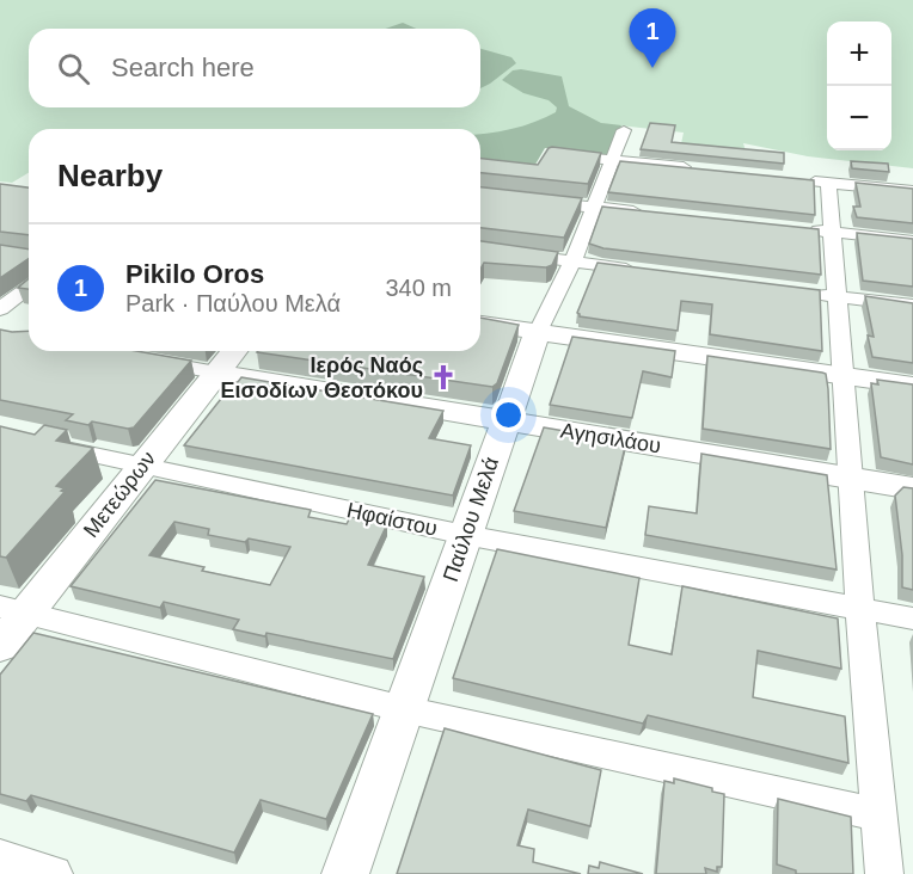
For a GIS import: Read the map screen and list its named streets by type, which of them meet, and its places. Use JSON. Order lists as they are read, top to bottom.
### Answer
{
  "streets": {
    "street": [
      "Αγησιλάου",
      "Μετεώρων",
      "Ηφαίστου",
      "Παύλου Μελά"
    ]
  },
  "crossings": [
    ["Αγησιλάου", "Μετεώρων"],
    ["Αγησιλάου", "Παύλου Μελά"],
    ["Μετεώρων", "Ηφαίστου"],
    ["Ηφαίστου", "Παύλου Μελά"]
  ],
  "places": {
    "church": ["Ιερός Ναός Εισοδίων Θεοτόκου"]
  },
  "page": {
    "pins": "1",
    "map_buttons": ["+", "−"],
    "search": "Search here",
    "heading": "Nearby",
    "list": [
      {
        "mark": "1",
        "name": "Pikilo Oros",
        "note": "Park · Παύλου Μελά",
        "value": "340 m"
      }
    ]
  }
}
